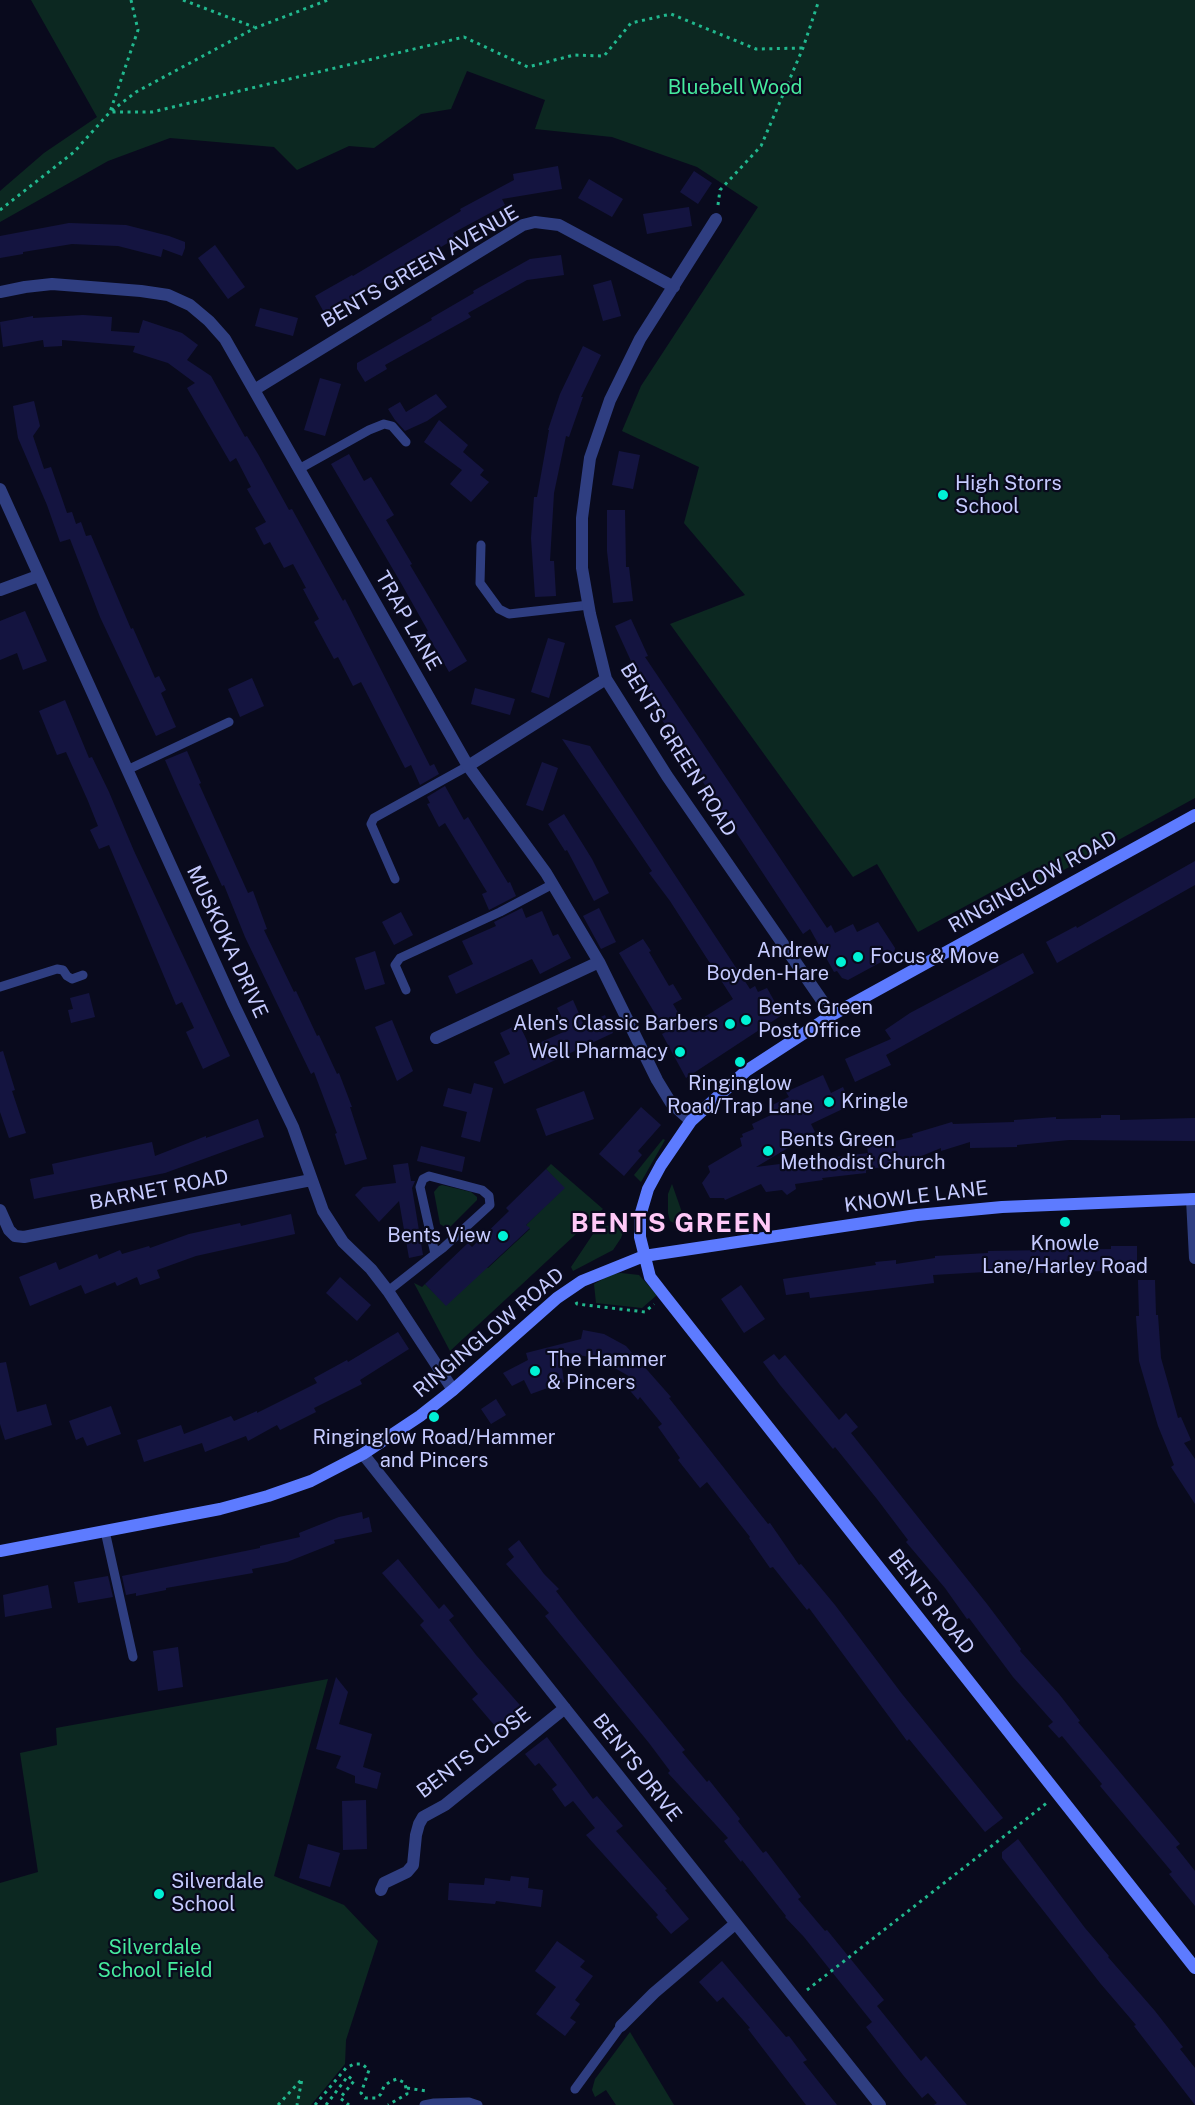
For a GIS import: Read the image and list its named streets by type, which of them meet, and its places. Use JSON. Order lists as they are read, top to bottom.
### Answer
{
  "streets": {
    "street": [
      "BENTS GREEN AVENUE",
      "TRAP LANE",
      "BENTS GREEN ROAD",
      "RINGINGLOW ROAD",
      "MUSKOKA DRIVE",
      "BARNET ROAD",
      "KNOWLE LANE",
      "BENTS ROAD",
      "BENTS CLOSE",
      "BENTS DRIVE"
    ]
  },
  "crossings": [
    ["BENTS GREEN AVENUE", "TRAP LANE"],
    ["BENTS GREEN AVENUE", "BENTS GREEN ROAD"],
    ["TRAP LANE", "RINGINGLOW ROAD"],
    ["BENTS GREEN ROAD", "RINGINGLOW ROAD"],
    ["RINGINGLOW ROAD", "MUSKOKA DRIVE"],
    ["RINGINGLOW ROAD", "KNOWLE LANE"],
    ["RINGINGLOW ROAD", "BENTS ROAD"],
    ["RINGINGLOW ROAD", "BENTS DRIVE"],
    ["MUSKOKA DRIVE", "BARNET ROAD"],
    ["KNOWLE LANE", "BENTS ROAD"],
    ["BENTS CLOSE", "BENTS DRIVE"]
  ],
  "districts": ["BENTS GREEN"],
  "parks": ["Bluebell Wood", "Silverdale School Field"],
  "places": [
    "High Storrs School",
    "Focus & Move",
    "Andrew Boyden-Hare",
    "Bents Green Post Office",
    "Alen's Classic Barbers",
    "Well Pharmacy",
    "Ringinglow Road/Trap Lane",
    "Kringle",
    "Bents Green Methodist Church",
    "Knowle Lane/Harley Road",
    "Bents View",
    "The Hammer & Pincers",
    "Ringinglow Road/Hammer and Pincers",
    "Silverdale School"
  ]
}
